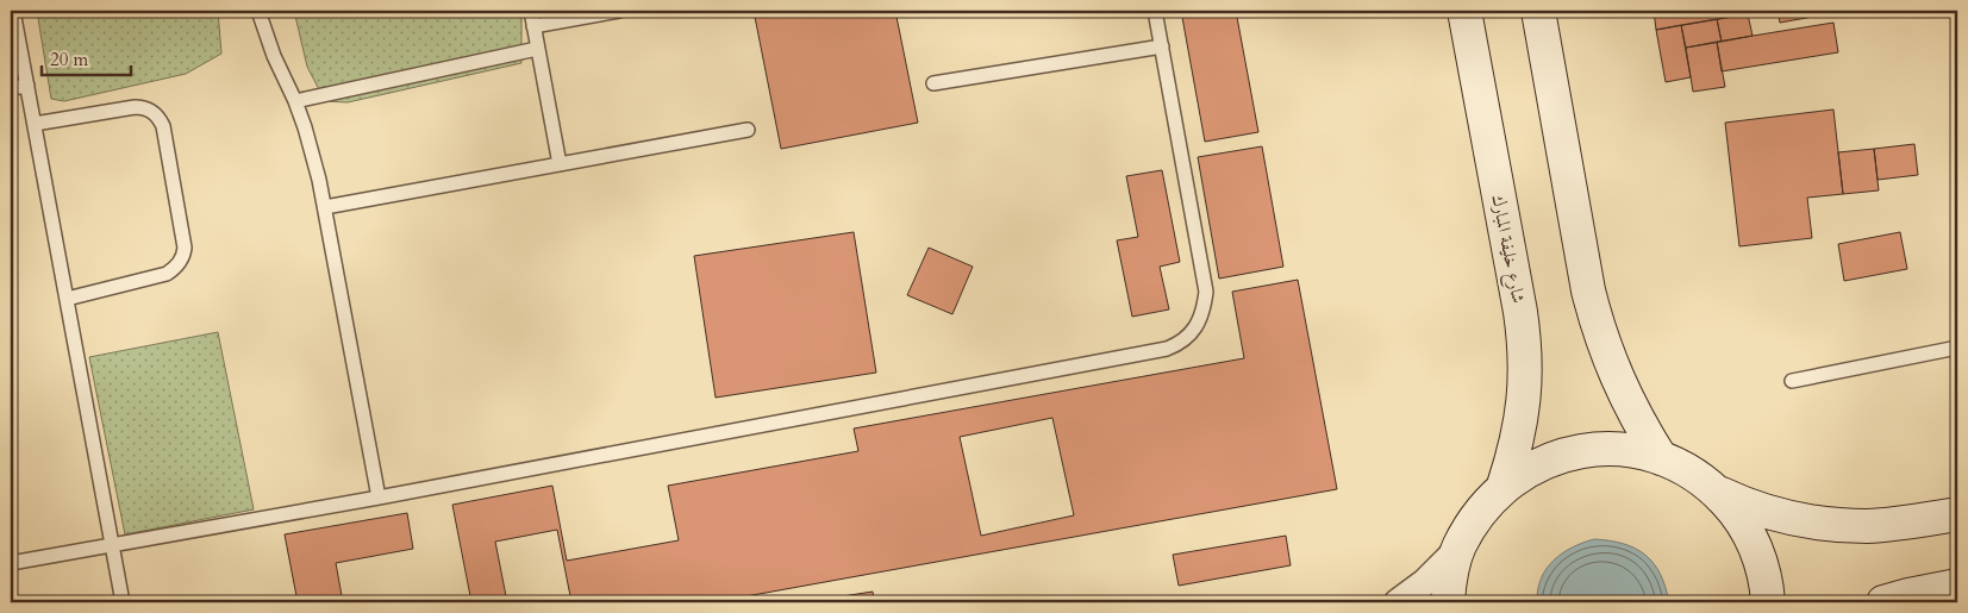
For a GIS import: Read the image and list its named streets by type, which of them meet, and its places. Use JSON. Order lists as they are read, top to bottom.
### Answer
{
  "streets": {
    "main road": ["شارع خليفة المبارك"]
  },
  "scale_bar": "20 m"
}
